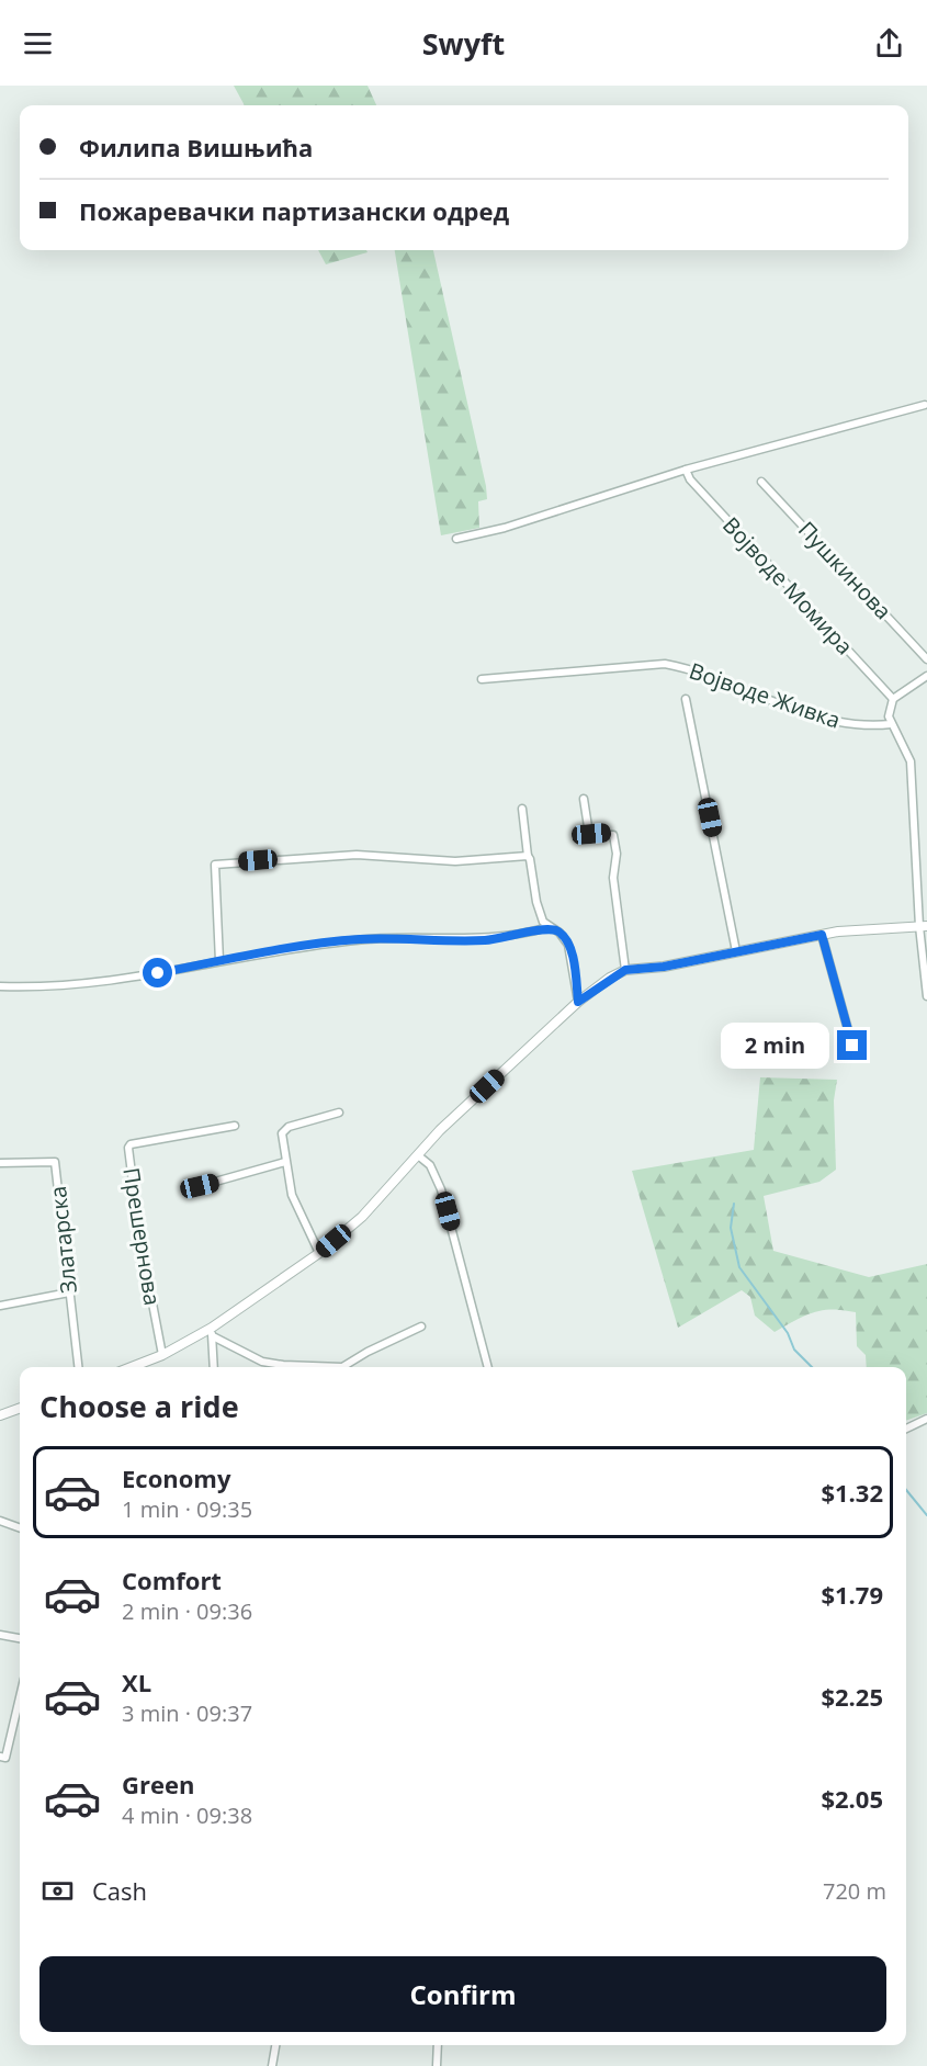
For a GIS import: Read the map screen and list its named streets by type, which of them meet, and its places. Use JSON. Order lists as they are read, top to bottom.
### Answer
{
  "streets": {
    "street": [
      "Пушкинова",
      "Војводе Момира",
      "Војводе Живка",
      "Прешернова",
      "Златарска"
    ]
  },
  "page": {
    "header": "Swyft",
    "banner": ["Филипа Вишњића", "Пожаревачки партизански одред"],
    "bubble": "2 min",
    "heading": "Choose a ride",
    "list": [
      {
        "name": "Economy",
        "note": "1 min · 09:35",
        "value": "$1.32"
      },
      {
        "name": "Comfort",
        "note": "2 min · 09:36",
        "value": "$1.79"
      },
      {
        "name": "XL",
        "note": "3 min · 09:37",
        "value": "$2.25"
      },
      {
        "name": "Green",
        "note": "4 min · 09:38",
        "value": "$2.05"
      }
    ],
    "pay": ["Cash", "720 m"],
    "buttons": "Confirm"
  }
}
